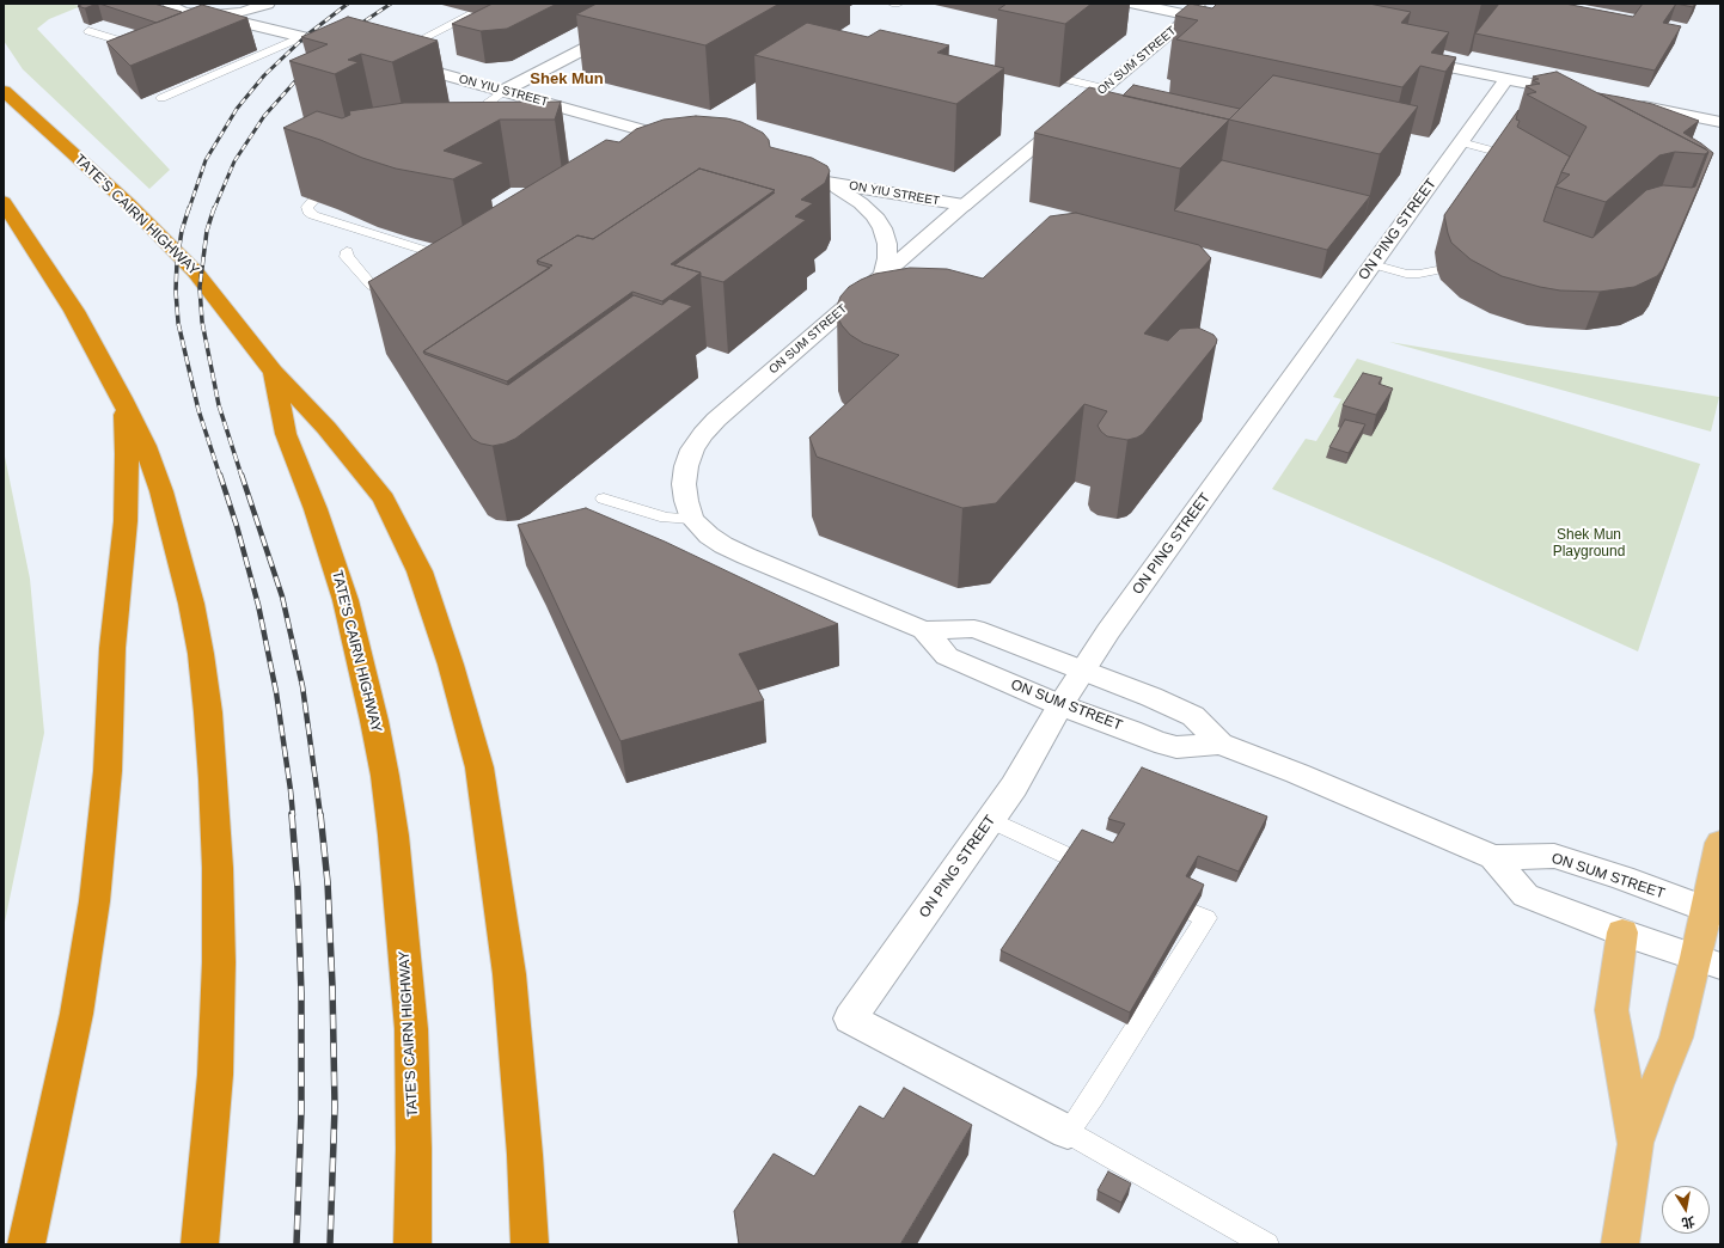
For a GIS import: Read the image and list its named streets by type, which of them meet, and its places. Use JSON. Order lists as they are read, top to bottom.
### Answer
{
  "streets": {
    "highway": ["TATE'S CAIRN HIGHWAY"],
    "street": ["ON SUM STREET", "ON YIU STREET", "ON PING STREET"]
  },
  "crossings": [
    ["ON SUM STREET", "ON YIU STREET"],
    ["ON SUM STREET", "ON PING STREET"]
  ],
  "districts": ["Shek Mun"],
  "parks": ["Shek Mun Playground"],
  "north": "bottom"
}
